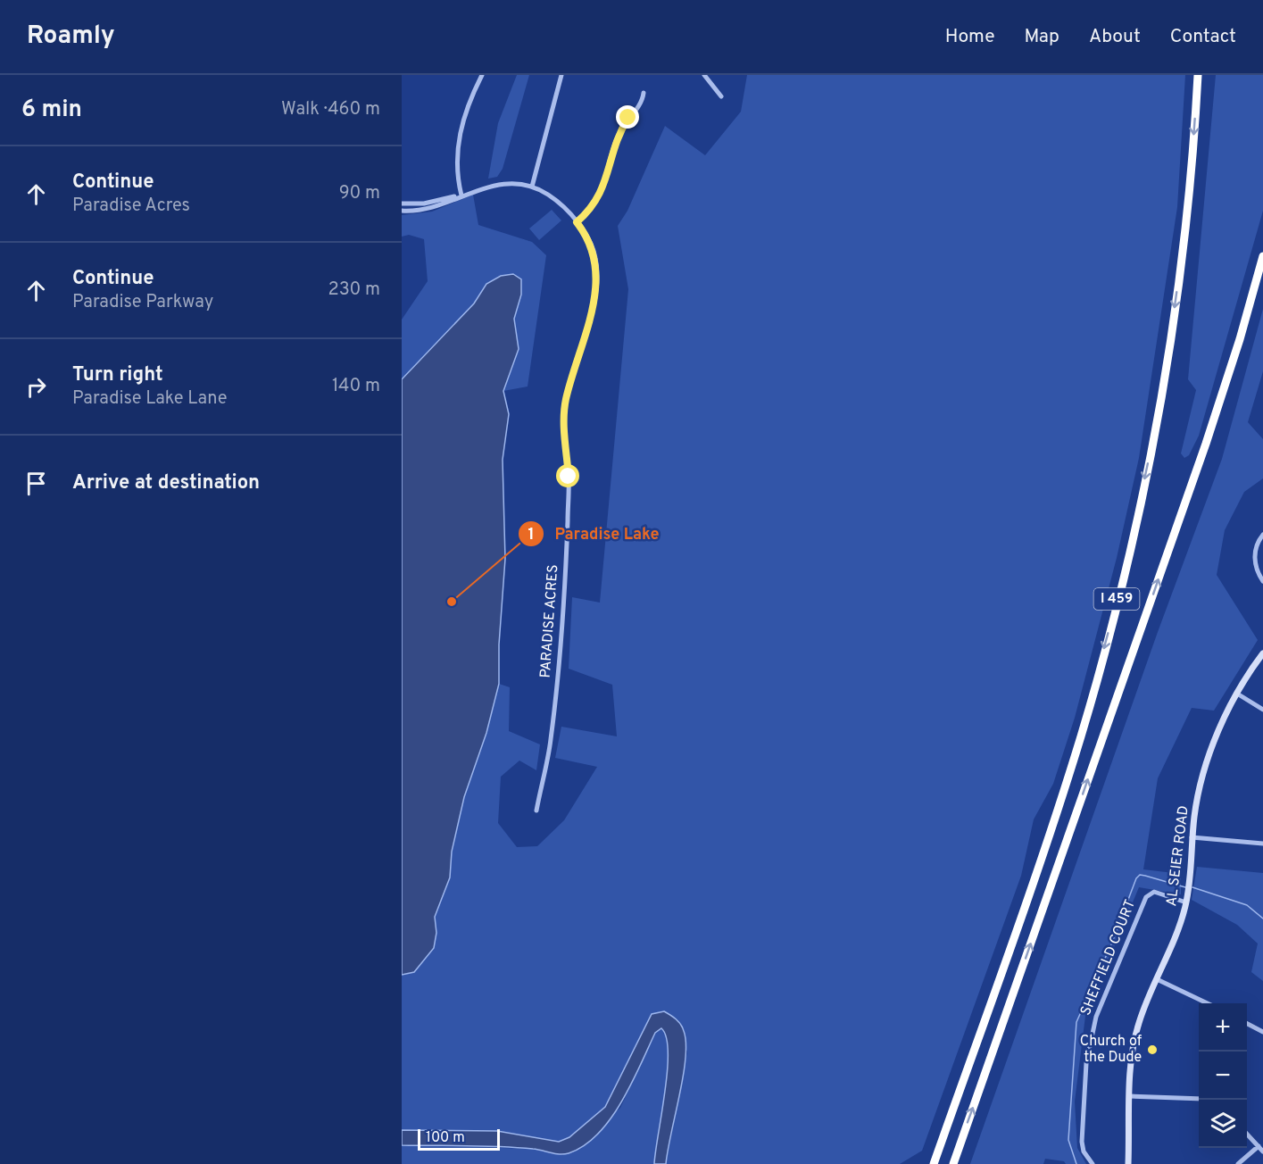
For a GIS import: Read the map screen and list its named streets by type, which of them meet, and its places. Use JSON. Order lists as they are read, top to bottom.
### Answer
{
  "streets": {
    "highway": ["I 459"],
    "street": ["PARADISE ACRES", "AL SEIER ROAD", "SHEFFIELD COURT"]
  },
  "crossings": [
    ["AL SEIER ROAD", "SHEFFIELD COURT"]
  ],
  "places": ["Paradise Lake", "Church of the Dude"],
  "scale_bar": "100 m",
  "page": {
    "header": "Roamly",
    "nav": [
      "Home",
      "Map",
      "About",
      "Contact"
    ],
    "heading": ["6 min", "Walk · 460 m"],
    "list": [
      ["Continue", "Paradise Acres", "90 m"],
      ["Continue", "Paradise Parkway", "230 m"],
      ["Turn right", "Paradise Lake Lane", "140 m"],
      "Arrive at destination"
    ],
    "map_buttons": ["+", "−"],
    "scale": "100 m"
  }
}
